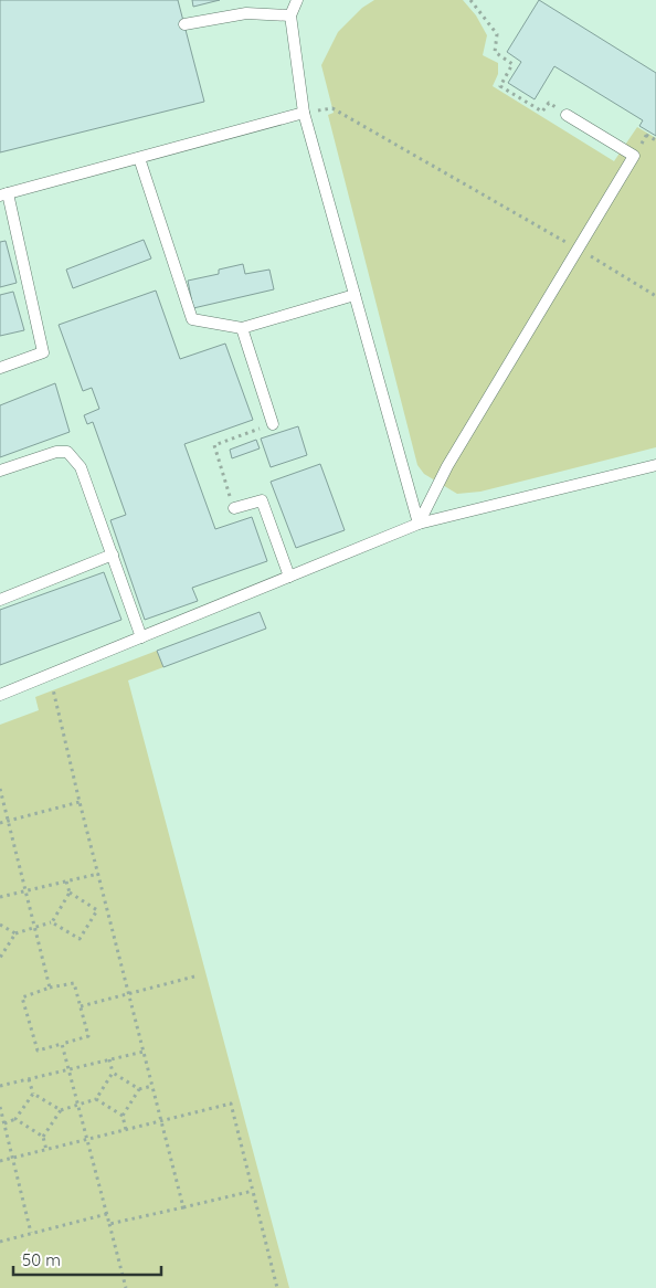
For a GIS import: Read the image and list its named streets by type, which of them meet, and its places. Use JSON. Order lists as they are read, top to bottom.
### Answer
{
  "scale_bar": "50 m"
}
